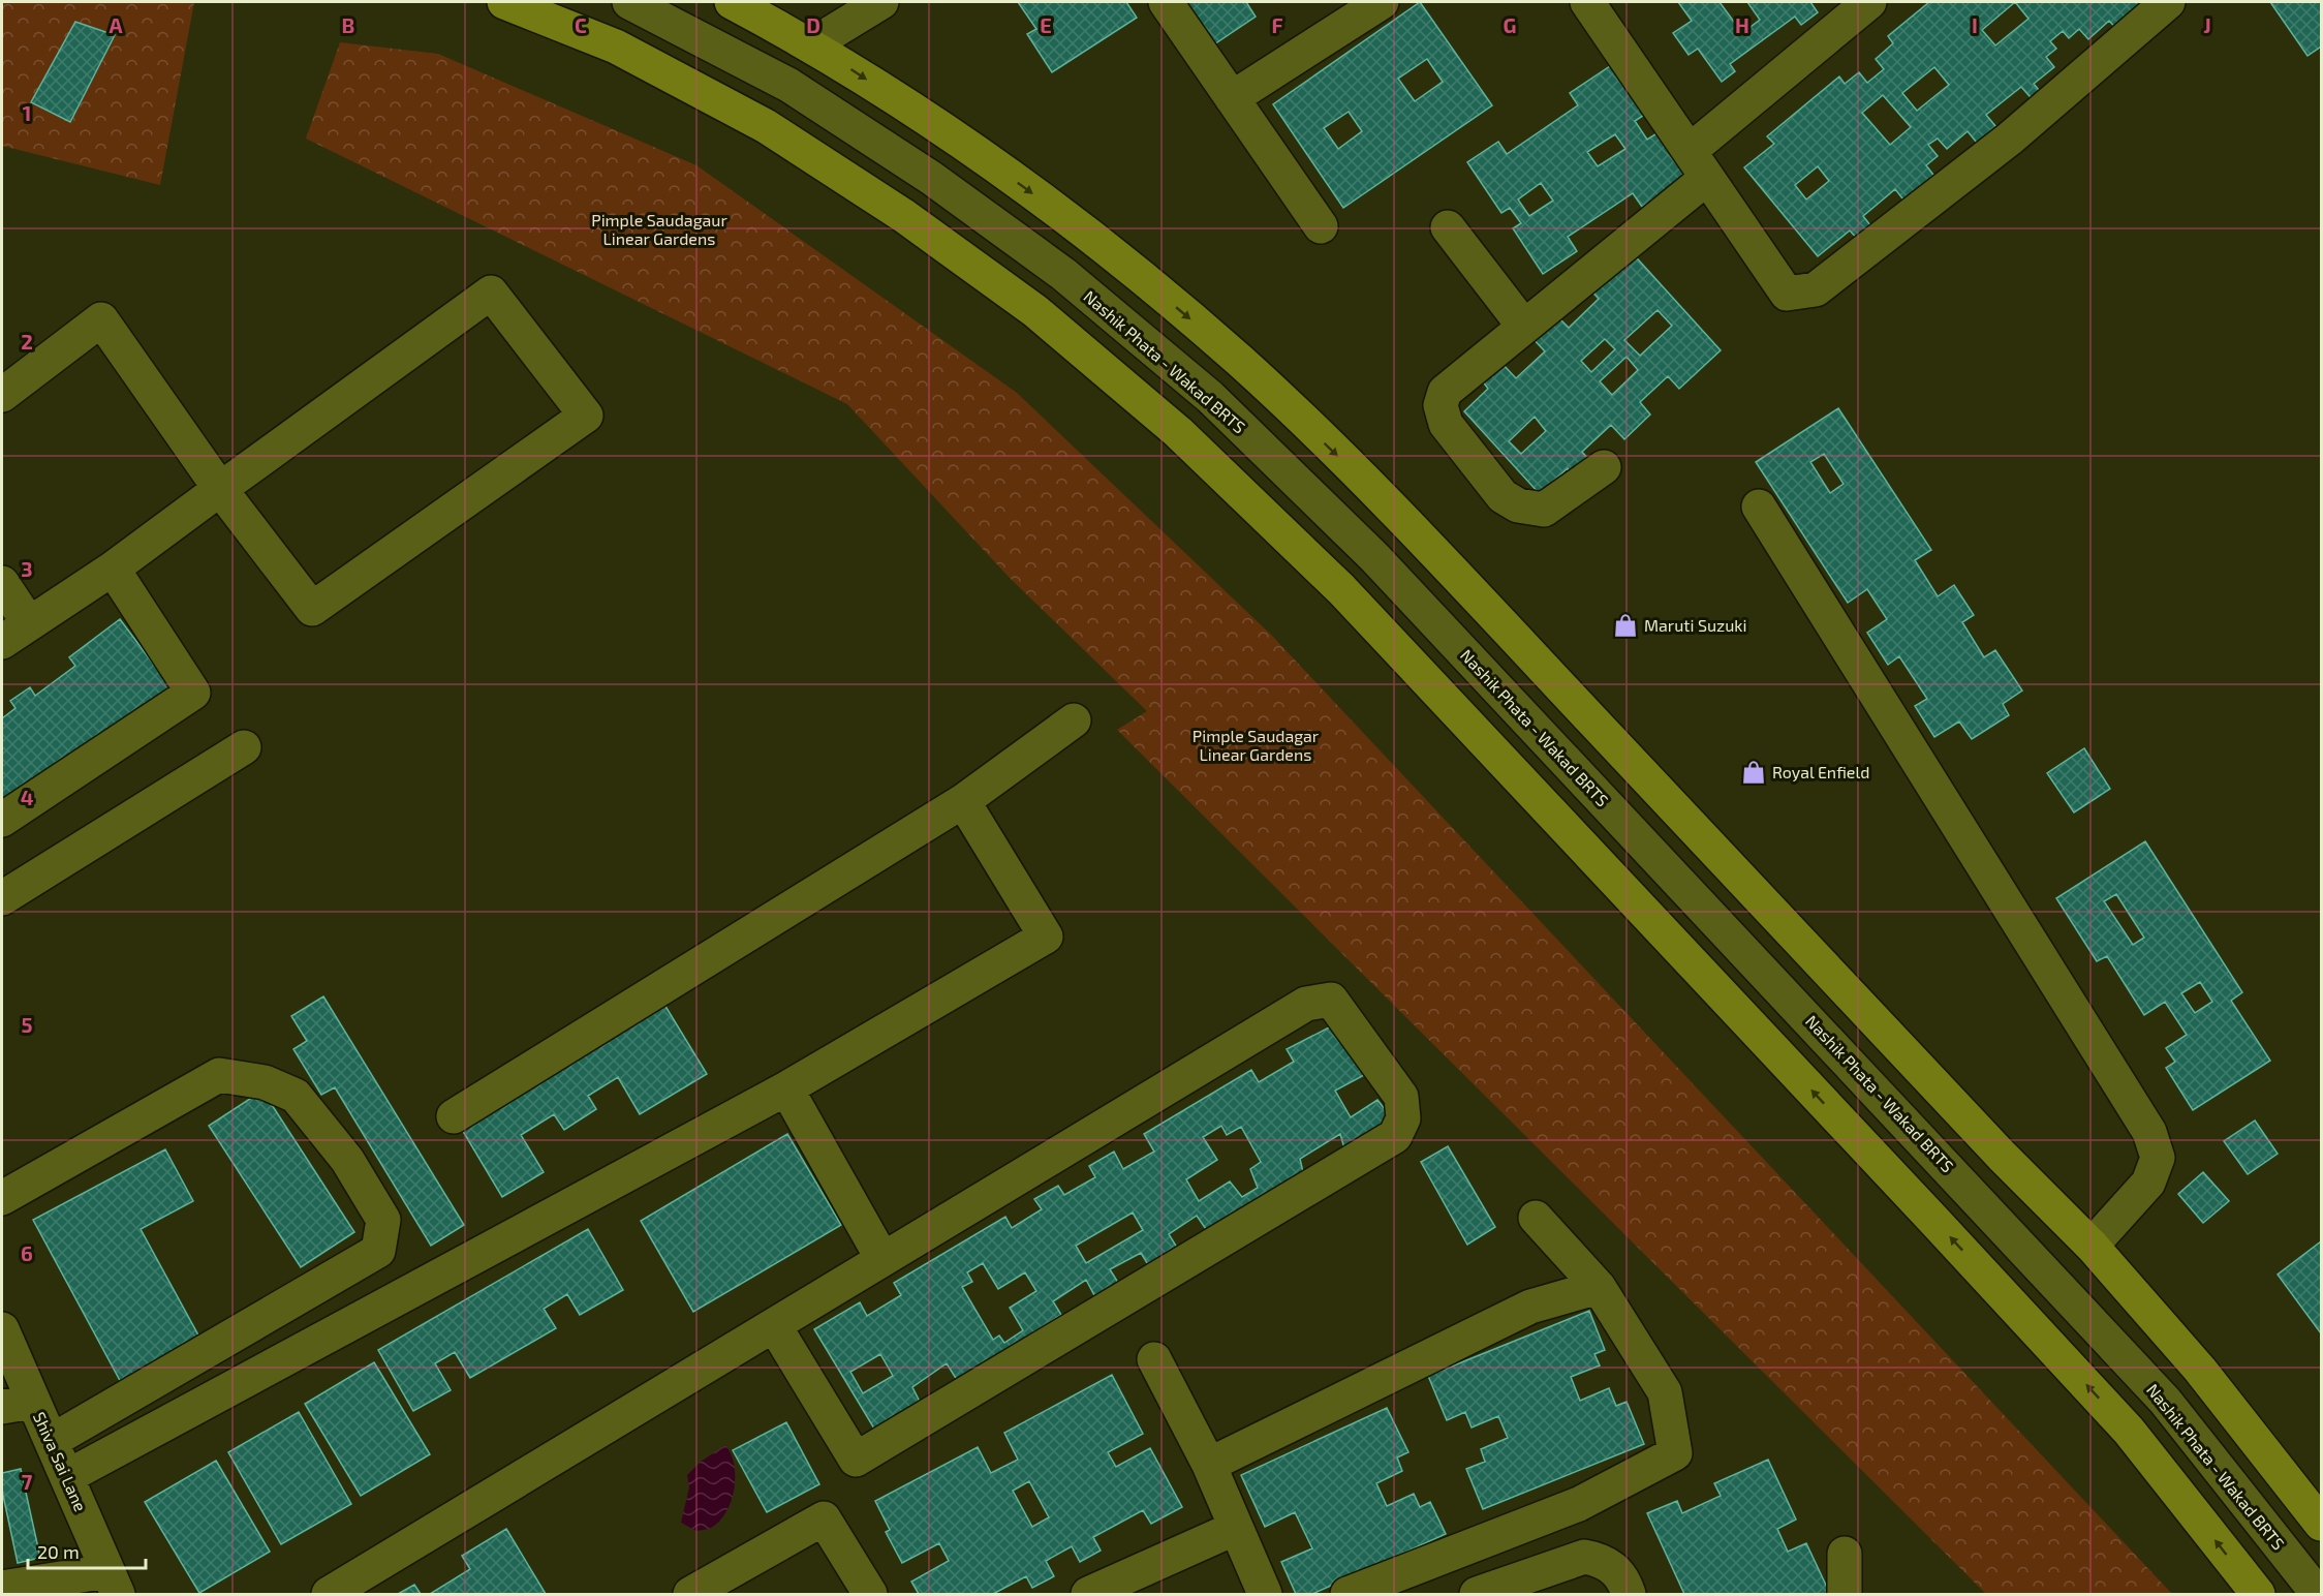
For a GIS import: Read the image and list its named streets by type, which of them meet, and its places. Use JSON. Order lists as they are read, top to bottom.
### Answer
{
  "streets": {
    "street": ["Nashik Phata - Wakad BRTS", "Shiva Sai Lane"]
  },
  "parks": ["Pimple Saudagaur Linear Gardens", "Pimple Saudagar Linear Gardens"],
  "places": {
    "shop": ["Maruti Suzuki", "Royal Enfield"]
  },
  "scale_bar": "20 m",
  "grid": {
    "columns": [
      "A",
      "B",
      "C",
      "D",
      "E",
      "F",
      "G",
      "H",
      "I",
      "J"
    ],
    "rows": [
      "1",
      "2",
      "3",
      "4",
      "5",
      "6",
      "7"
    ]
  }
}
